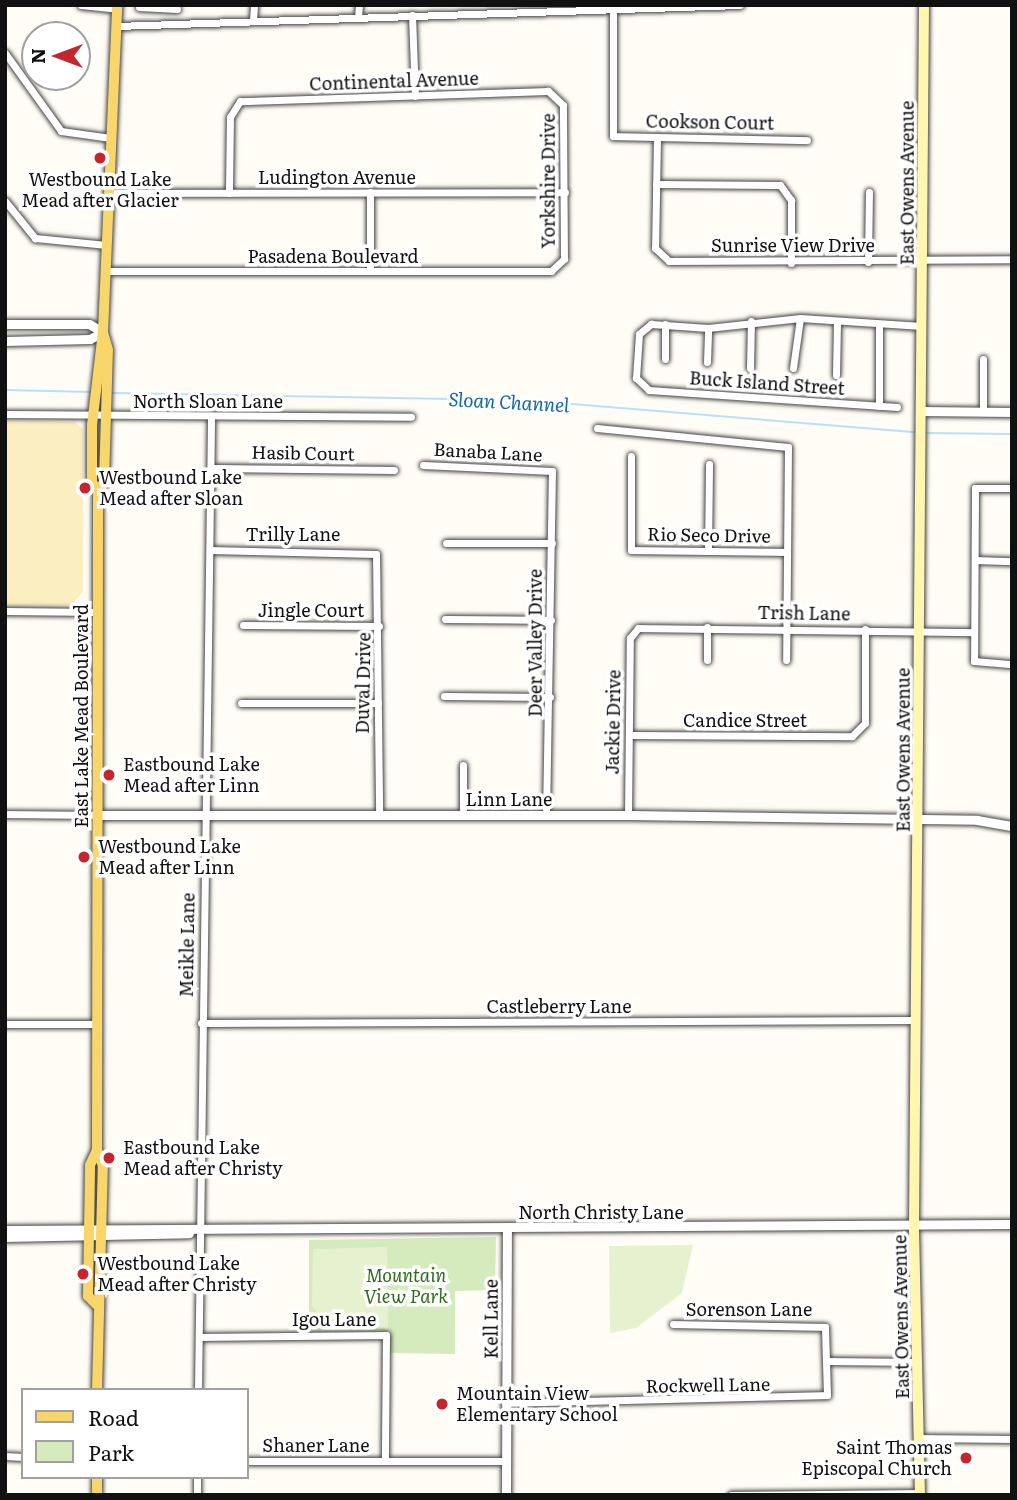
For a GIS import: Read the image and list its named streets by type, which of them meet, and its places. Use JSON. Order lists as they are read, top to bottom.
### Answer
{
  "streets": {
    "main road": ["East Owens Avenue", "East Lake Mead Boulevard"],
    "street": [
      "Continental Avenue",
      "Cookson Court",
      "Ludington Avenue",
      "Yorkshire Drive",
      "Sunrise View Drive",
      "Pasadena Boulevard",
      "Buck Island Street",
      "North Sloan Lane",
      "Banaba Lane",
      "Hasib Court",
      "Trilly Lane",
      "Rio Seco Drive",
      "Jingle Court",
      "Trish Lane",
      "Deer Valley Drive",
      "Duval Drive",
      "Candice Street",
      "Jackie Drive",
      "Linn Lane",
      "Meikle Lane",
      "Castleberry Lane",
      "North Christy Lane",
      "Sorenson Lane",
      "Igou Lane",
      "Kell Lane",
      "Rockwell Lane",
      "Shaner Lane"
    ]
  },
  "crossings": [
    ["Continental Avenue", "Ludington Avenue"],
    ["Continental Avenue", "Yorkshire Drive"],
    ["Ludington Avenue", "Yorkshire Drive"],
    ["Ludington Avenue", "East Lake Mead Boulevard"],
    ["Yorkshire Drive", "Pasadena Boulevard"],
    ["East Owens Avenue", "Sunrise View Drive"],
    ["East Owens Avenue", "Trish Lane"],
    ["East Owens Avenue", "Linn Lane"],
    ["East Owens Avenue", "Castleberry Lane"],
    ["East Owens Avenue", "North Christy Lane"],
    ["Pasadena Boulevard", "East Lake Mead Boulevard"],
    ["North Sloan Lane", "East Lake Mead Boulevard"],
    ["North Sloan Lane", "Meikle Lane"],
    ["Banaba Lane", "Deer Valley Drive"],
    ["Hasib Court", "Meikle Lane"],
    ["Trilly Lane", "Duval Drive"],
    ["Trilly Lane", "Meikle Lane"],
    ["Jingle Court", "Duval Drive"],
    ["Trish Lane", "Candice Street"],
    ["Trish Lane", "Jackie Drive"],
    ["Deer Valley Drive", "Linn Lane"],
    ["Duval Drive", "Linn Lane"],
    ["East Lake Mead Boulevard", "Linn Lane"],
    ["East Lake Mead Boulevard", "North Christy Lane"],
    ["Candice Street", "Jackie Drive"],
    ["Jackie Drive", "Linn Lane"],
    ["Linn Lane", "Meikle Lane"],
    ["Meikle Lane", "Castleberry Lane"],
    ["Meikle Lane", "North Christy Lane"],
    ["Meikle Lane", "Igou Lane"],
    ["North Christy Lane", "Kell Lane"],
    ["Sorenson Lane", "Rockwell Lane"],
    ["Igou Lane", "Shaner Lane"],
    ["Kell Lane", "Rockwell Lane"],
    ["Kell Lane", "Shaner Lane"]
  ],
  "water": ["Sloan Channel"],
  "parks": ["Mountain View Park"],
  "places": [
    "Westbound Lake Mead after Glacier",
    "Westbound Lake Mead after Sloan",
    "Eastbound Lake Mead after Linn",
    "Westbound Lake Mead after Linn",
    "Eastbound Lake Mead after Christy",
    "Westbound Lake Mead after Christy",
    "Mountain View Elementary School",
    "Saint Thomas Episcopal Church"
  ],
  "legend": ["Road", "Park"],
  "north": "left"
}
